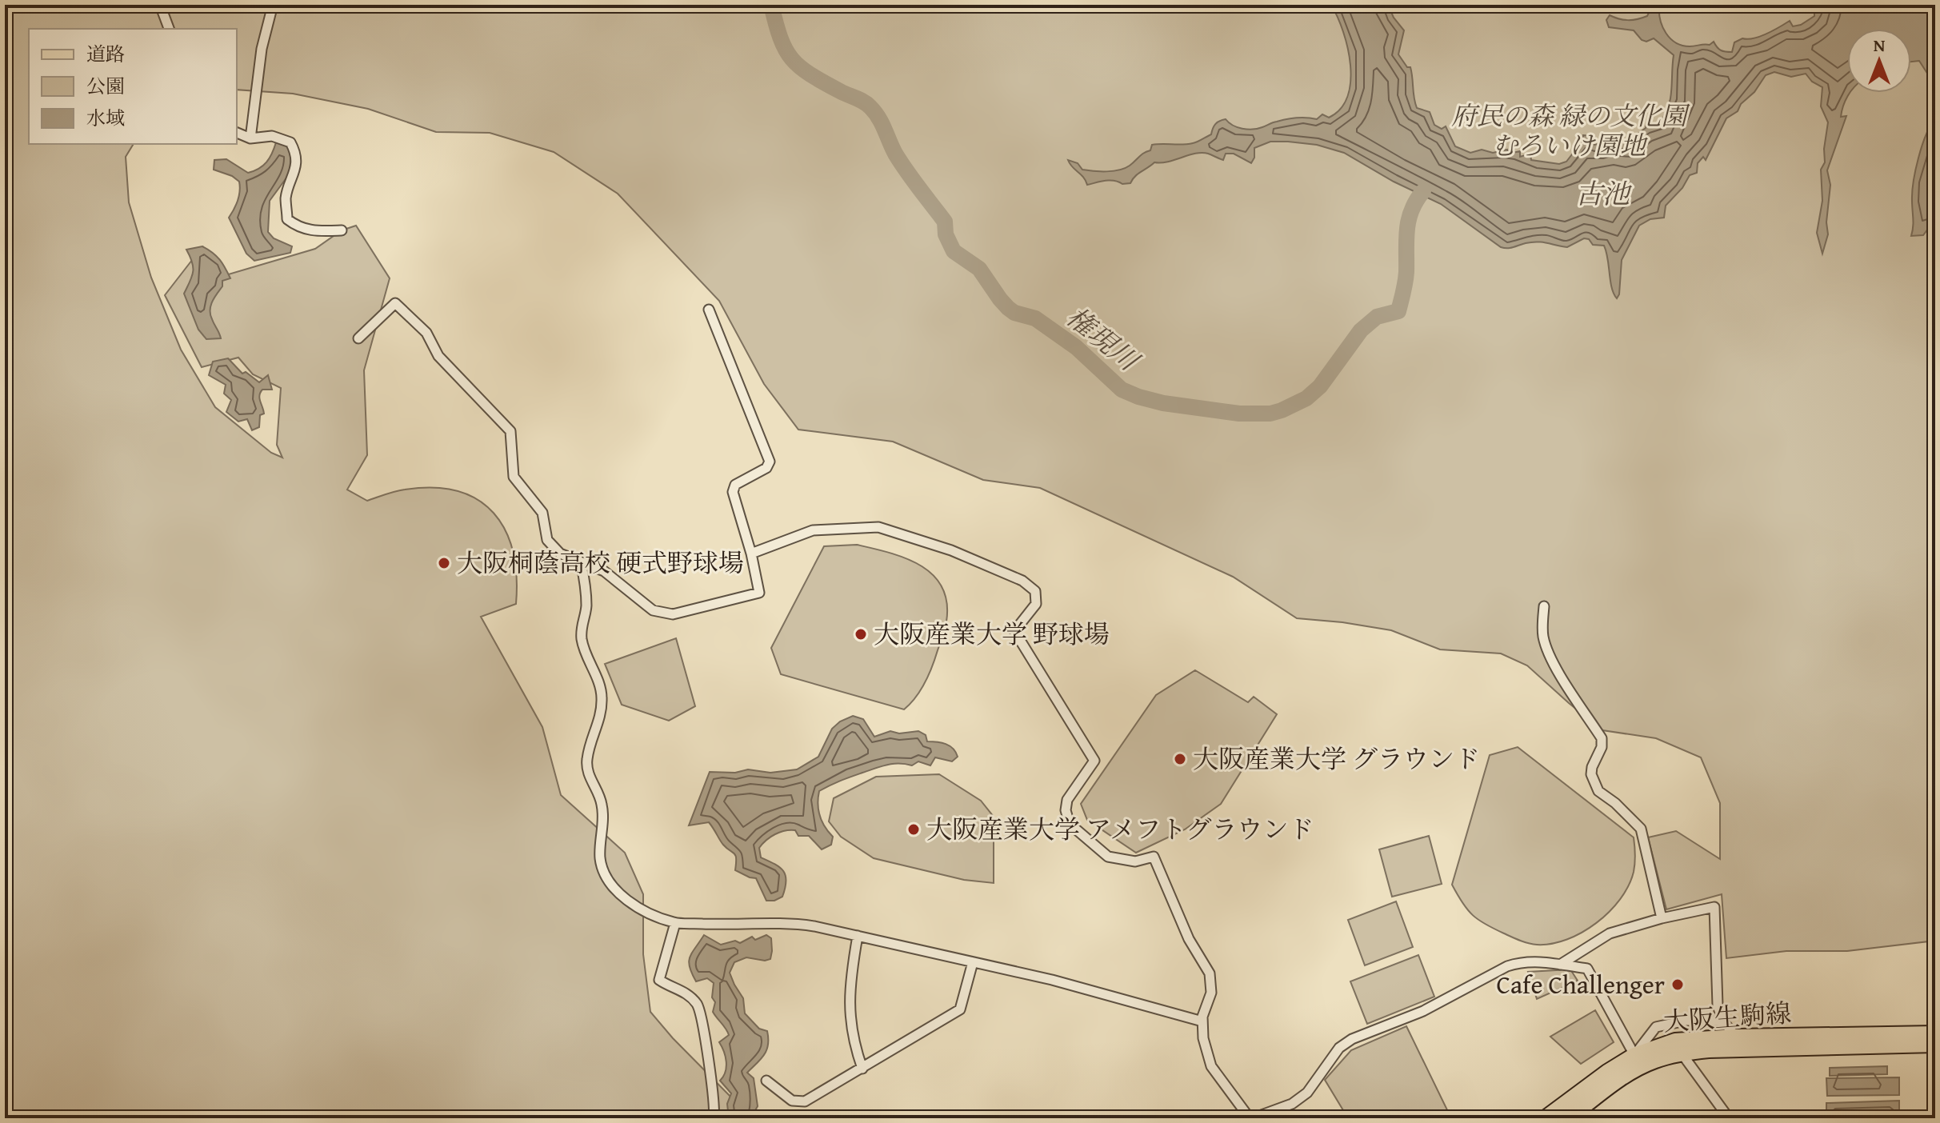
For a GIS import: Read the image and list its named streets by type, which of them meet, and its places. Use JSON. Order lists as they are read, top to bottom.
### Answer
{
  "streets": {
    "main road": ["大阪生駒線"]
  },
  "water": ["古池", "権現川"],
  "parks": ["府民の森 緑の文化園 むろいけ園地"],
  "places": [
    "大阪桐蔭高校 硬式野球場",
    "大阪産業大学 野球場",
    "大阪産業大学 グラウンド",
    "大阪産業大学 アメフトグラウンド",
    "Cafe Challenger"
  ],
  "legend": ["道路", "公園", "水域"],
  "north": "top"
}
